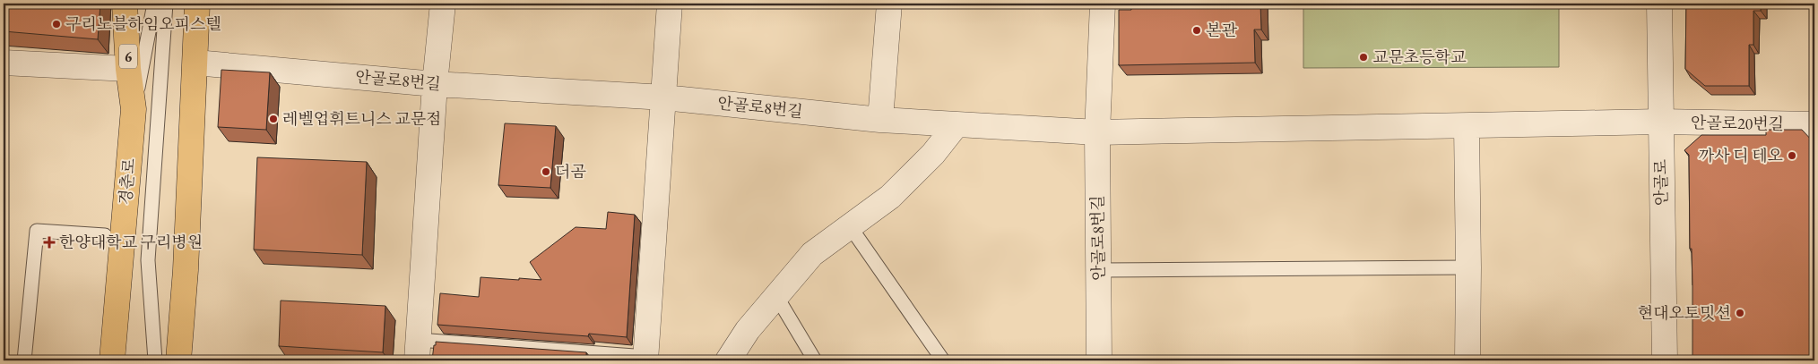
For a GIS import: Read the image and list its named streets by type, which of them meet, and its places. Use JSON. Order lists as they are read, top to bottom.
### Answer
{
  "streets": {
    "main road": ["6", "경춘로"],
    "street": ["안골로8번길", "안골로20번길", "안골로"]
  },
  "crossings": [
    ["안골로8번길", "안골로20번길"],
    ["안골로20번길", "안골로"]
  ],
  "places": {
    "other": [
      "구리노블하임오피스텔",
      "본관",
      "교문초등학교",
      "레벨업휘트니스 교문점",
      "까사 디 테오",
      "더곰",
      "현대오토밋션"
    ],
    "health": ["한양대학교 구리병원"]
  }
}
